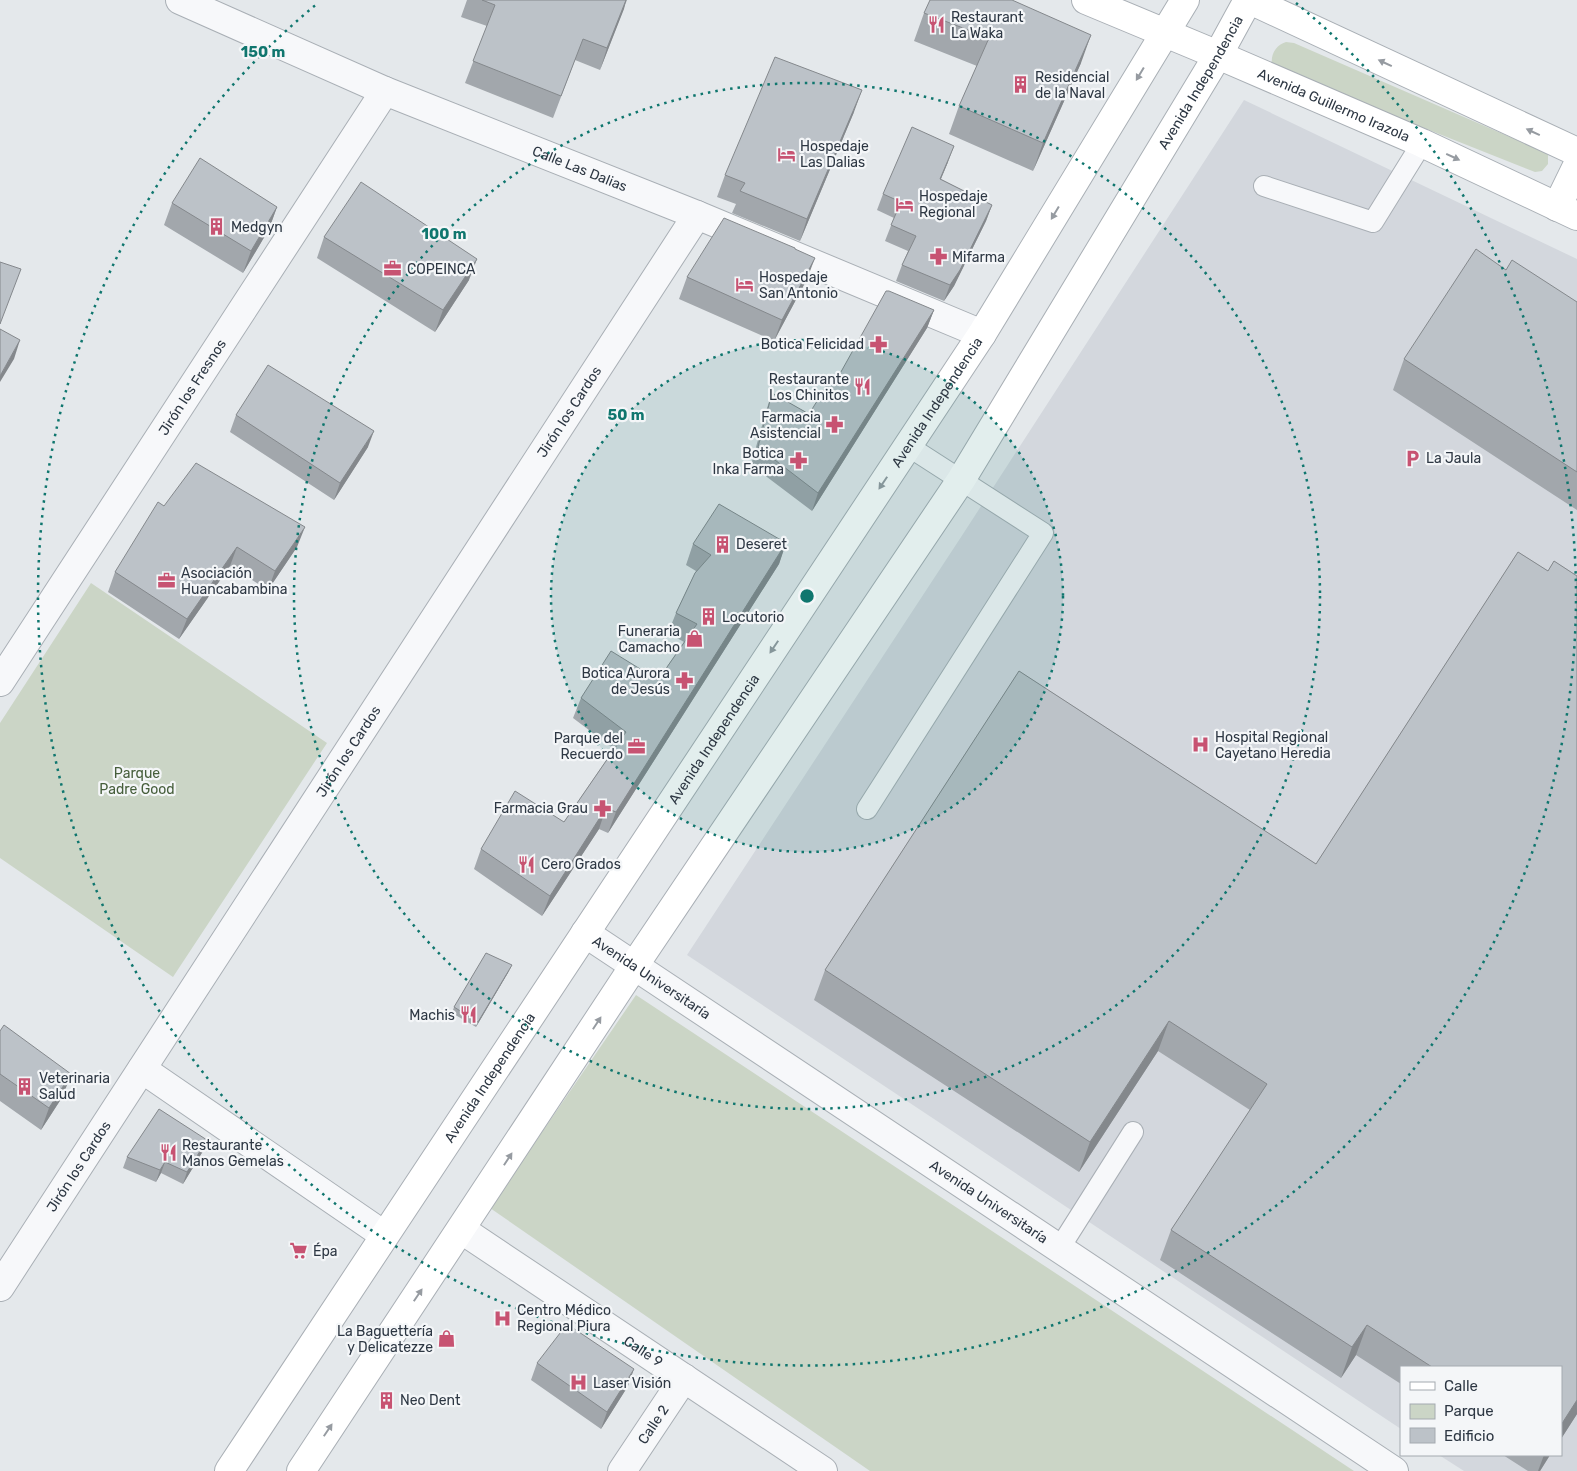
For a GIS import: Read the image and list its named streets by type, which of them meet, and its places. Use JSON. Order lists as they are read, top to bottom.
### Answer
{
  "streets": {
    "main road": ["Avenida Independencia", "Avenida Guillermo Irazola"],
    "street": [
      "Calle Las Dalias",
      "Jirón los Fresnos",
      "Jirón los Cardos",
      "Avenida Universitaría",
      "Calle 9",
      "Calle 2"
    ]
  },
  "crossings": [
    ["Avenida Independencia", "Avenida Guillermo Irazola"],
    ["Avenida Independencia", "Calle Las Dalias"],
    ["Avenida Independencia", "Avenida Universitaría"],
    ["Avenida Independencia", "Calle 9"],
    ["Calle Las Dalias", "Jirón los Fresnos"],
    ["Calle Las Dalias", "Jirón los Cardos"],
    ["Calle 9", "Calle 2"]
  ],
  "parks": ["Parque Padre Good"],
  "places": {
    "restaurant": [
      "Restaurant La Waka",
      "Restaurante Los Chinitos",
      "Cero Grados",
      "Machis",
      "Restaurante Manos Gemelas"
    ],
    "building": [
      "Residencial de la Naval",
      "Medgyn",
      "Deseret",
      "Locutorio",
      "Veterinaria Salud",
      "Neo Dent"
    ],
    "hotel": ["Hospedaje Las Dalias", "Hospedaje Regional", "Hospedaje San Antonio"],
    "pharmacy": [
      "Mifarma",
      "Botica Felicidad",
      "Farmacia Asistencial",
      "Botica Inka Farma",
      "Botica Aurora de Jesús",
      "Farmacia Grau"
    ],
    "office": ["COPEINCA", "Asociación Huancabambina", "Parque del Recuerdo"],
    "parking": ["La Jaula"],
    "shop": ["Funeraria Camacho", "La Baguettería y Delicatezze"],
    "hospital": ["Hospital Regional Cayetano Heredia", "Centro Médico Regional Piura", "Laser Visión"],
    "supermarket": ["Épa"]
  },
  "legend": ["Calle", "Parque", "Edificio"],
  "rings": ["150 m", "100 m", "50 m"]
}
